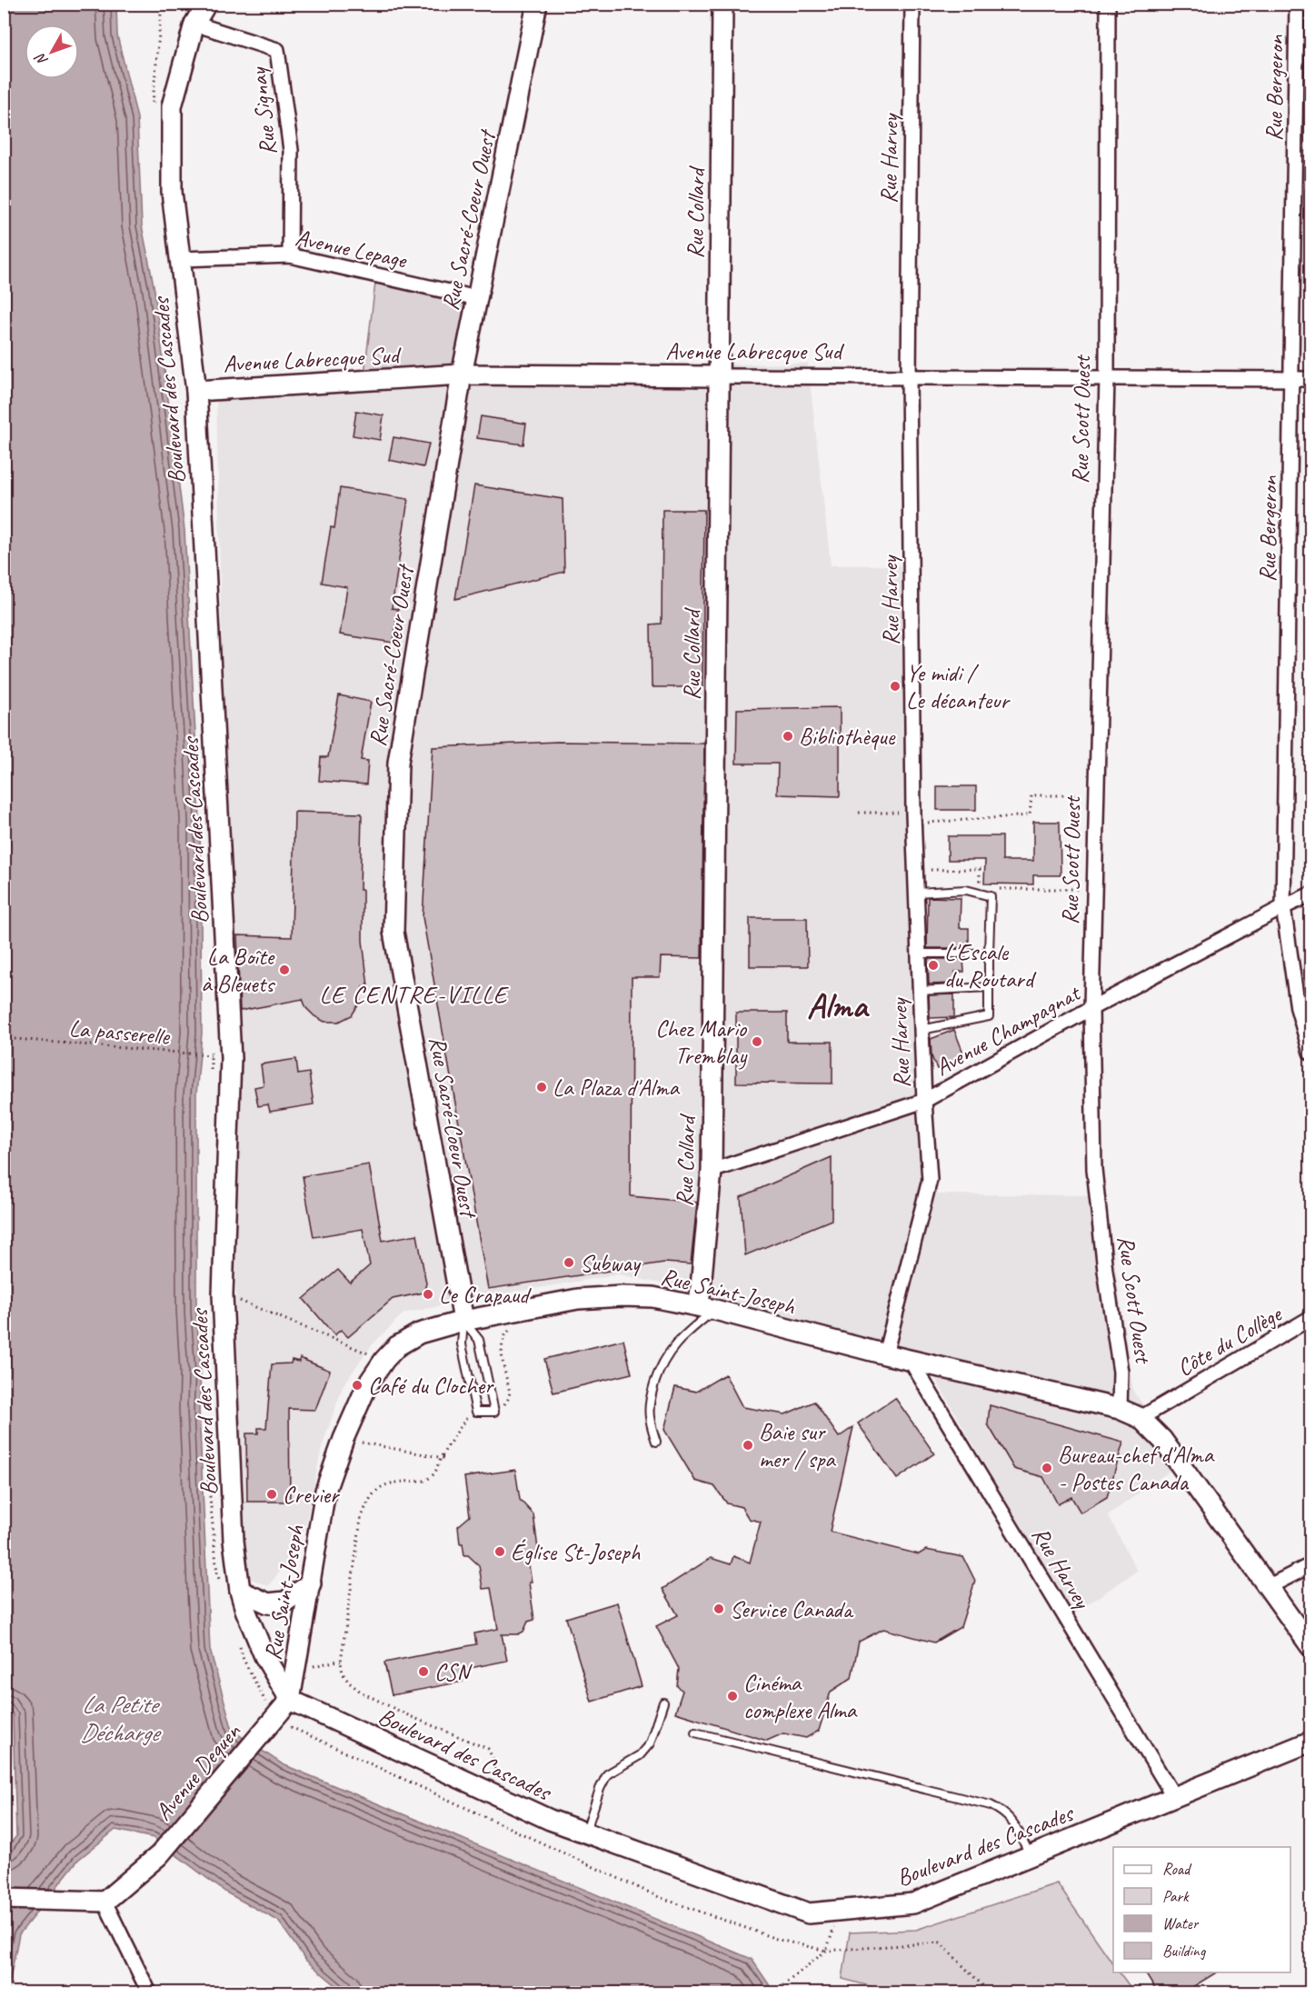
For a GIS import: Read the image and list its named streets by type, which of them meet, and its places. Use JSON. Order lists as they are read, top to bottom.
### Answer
{
  "streets": {
    "street": [
      "Rue Bergeron",
      "Rue Signay",
      "Rue Harvey",
      "Rue Collard",
      "Rue Sacré-Coeur Ouest",
      "Avenue Lepage",
      "Avenue Labrecque Sud",
      "Boulevard des Cascades",
      "Rue Scott Ouest",
      "Avenue Champagnat",
      "Rue Saint-Joseph",
      "Côte du Collège",
      "Avenue Dequen"
    ],
    "path": ["La passerelle"]
  },
  "crossings": [
    ["Rue Bergeron", "Avenue Labrecque Sud"],
    ["Rue Bergeron", "Avenue Champagnat"],
    ["Rue Signay", "Avenue Lepage"],
    ["Rue Signay", "Boulevard des Cascades"],
    ["Rue Harvey", "Avenue Labrecque Sud"],
    ["Rue Harvey", "Boulevard des Cascades"],
    ["Rue Harvey", "Avenue Champagnat"],
    ["Rue Harvey", "Rue Saint-Joseph"],
    ["Rue Collard", "Avenue Labrecque Sud"],
    ["Rue Collard", "Avenue Champagnat"],
    ["Rue Collard", "Rue Saint-Joseph"],
    ["Rue Sacré-Coeur Ouest", "Avenue Lepage"],
    ["Rue Sacré-Coeur Ouest", "Avenue Labrecque Sud"],
    ["Rue Sacré-Coeur Ouest", "Rue Saint-Joseph"],
    ["Avenue Lepage", "Boulevard des Cascades"],
    ["Avenue Labrecque Sud", "Boulevard des Cascades"],
    ["Avenue Labrecque Sud", "Rue Scott Ouest"],
    ["Boulevard des Cascades", "La passerelle"],
    ["Boulevard des Cascades", "Rue Saint-Joseph"],
    ["Rue Scott Ouest", "Avenue Champagnat"],
    ["Rue Scott Ouest", "Rue Saint-Joseph"],
    ["Rue Saint-Joseph", "Avenue Dequen"]
  ],
  "districts": ["LE CENTRE-VILLE", "Alma"],
  "water": ["La Petite Décharge"],
  "places": [
    "Ye midi / Le décanteur",
    "Bibliothèque",
    "L'Escale du Routard",
    "La Boîte à Bleuets",
    "Chez Mario Tremblay",
    "La Plaza d'Alma",
    "Subway",
    "Le Crapaud",
    "Café du Clocher",
    "Baie sur mer / spa",
    "Bureau-chef d'Alma - Postes Canada",
    "Crevier",
    "Église St-Joseph",
    "Service Canada",
    "CSN",
    "Cinéma complexe Alma"
  ],
  "legend": [
    "Road",
    "Park",
    "Water",
    "Building"
  ],
  "north": "bottom left"
}
